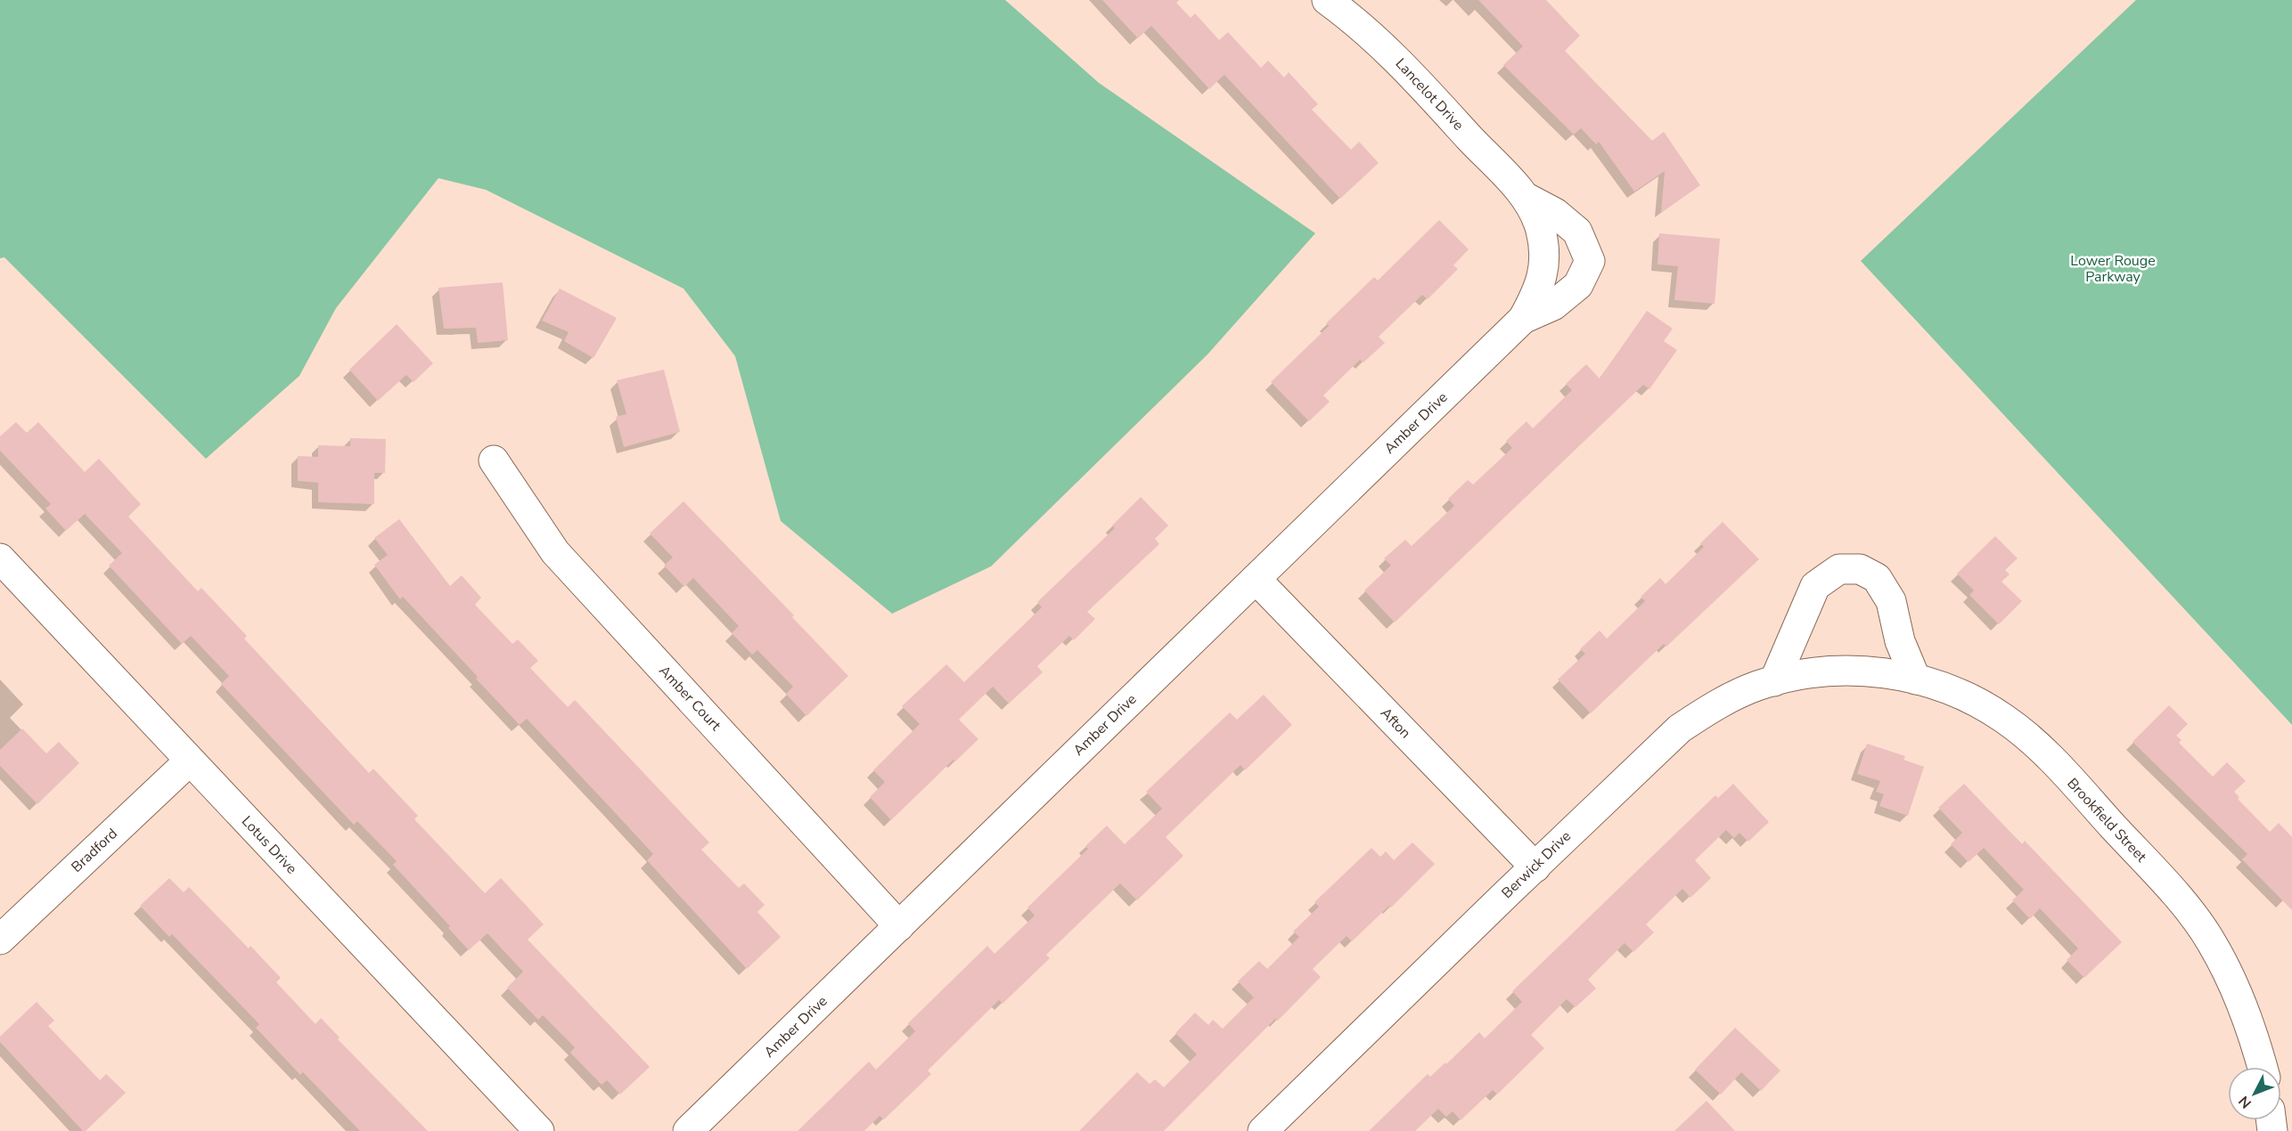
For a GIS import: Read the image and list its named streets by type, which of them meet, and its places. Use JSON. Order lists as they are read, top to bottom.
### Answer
{
  "streets": {
    "street": [
      "Lancelot Drive",
      "Amber Drive",
      "Amber Court",
      "Afton",
      "Brookfield Street",
      "Lotus Drive",
      "Bradford",
      "Berwick Drive"
    ]
  },
  "crossings": [
    ["Lancelot Drive", "Amber Drive"],
    ["Amber Drive", "Amber Court"],
    ["Amber Drive", "Afton"],
    ["Afton", "Berwick Drive"],
    ["Brookfield Street", "Berwick Drive"],
    ["Lotus Drive", "Bradford"]
  ],
  "parks": ["Lower Rouge Parkway"],
  "north": "bottom left"
}
